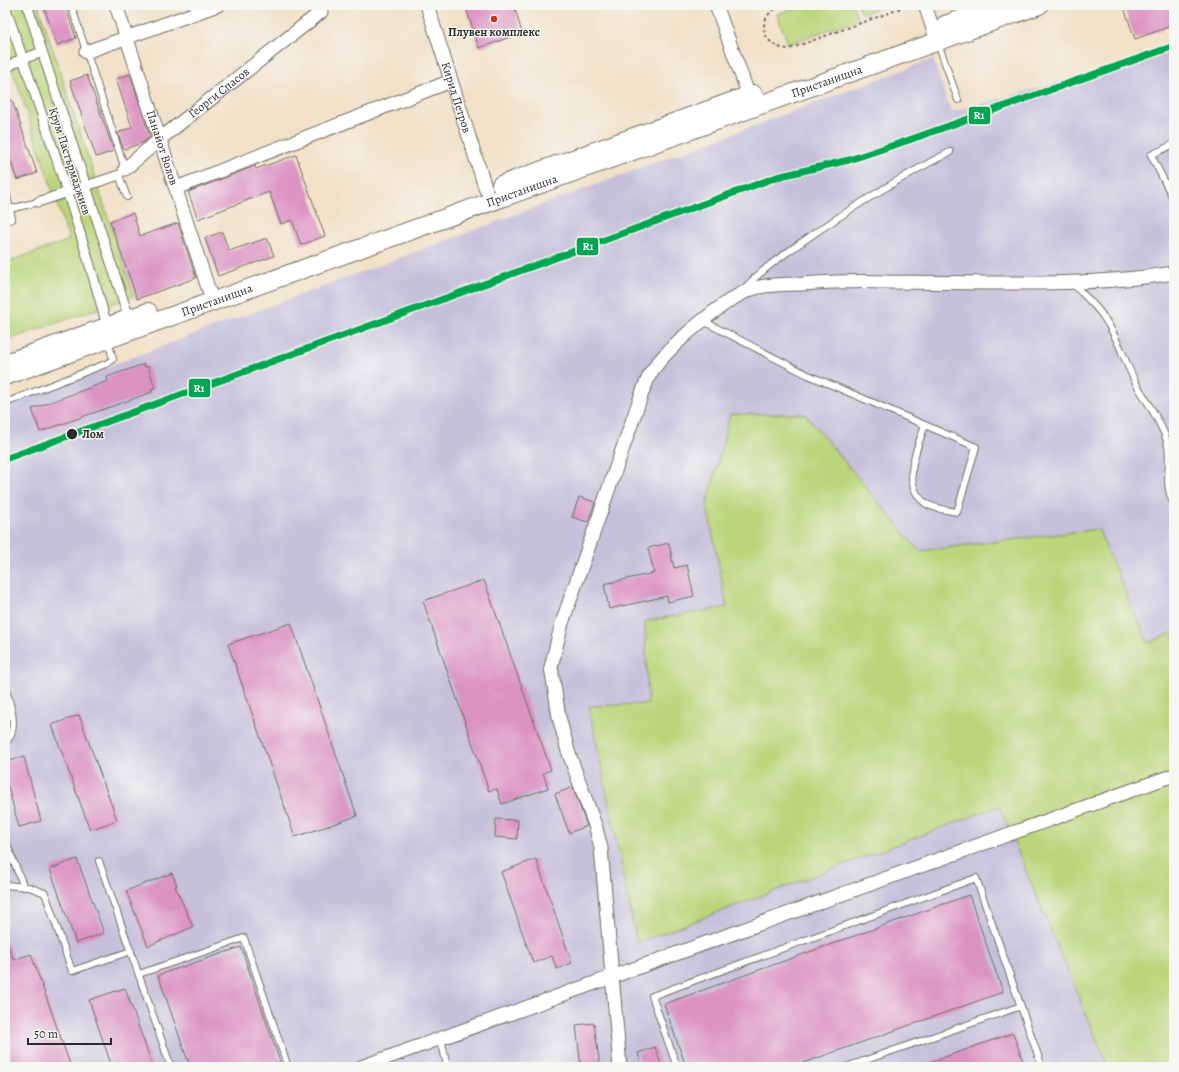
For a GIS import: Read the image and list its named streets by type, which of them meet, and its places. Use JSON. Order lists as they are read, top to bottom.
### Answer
{
  "streets": {
    "main road": ["Пристанищна"],
    "street": [
      "Георги Спасов",
      "Кирил Петров",
      "Панайот Волов",
      "Крум Пастърмаджиев"
    ]
  },
  "crossings": [
    ["Пристанищна", "Кирил Петров"],
    ["Пристанищна", "Панайот Волов"],
    ["Пристанищна", "Крум Пастърмаджиев"],
    ["Георги Спасов", "Панайот Волов"]
  ],
  "places": ["Плувен комплекс", "Лом"],
  "lines": ["transit line R1"],
  "scale_bar": "50 m"
}
